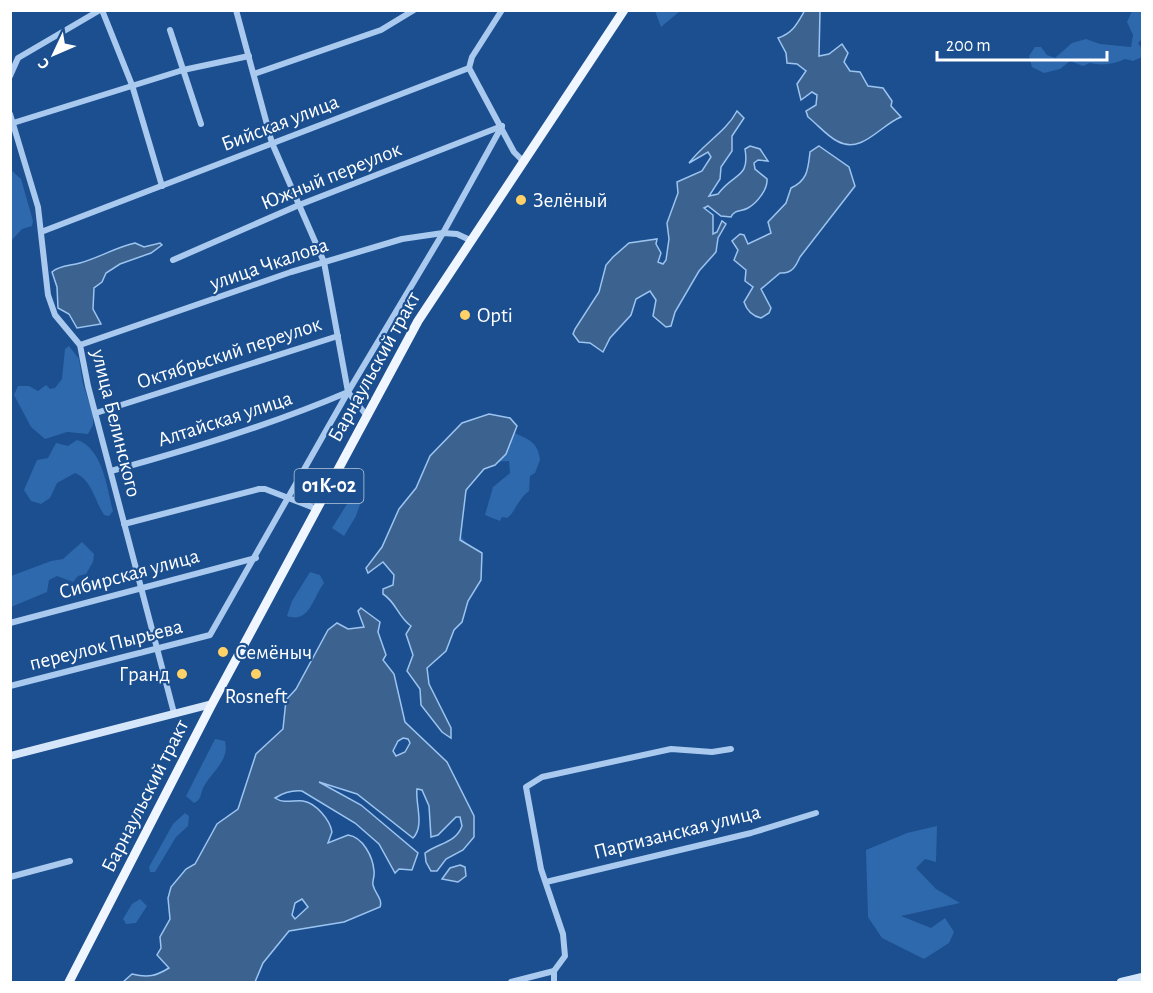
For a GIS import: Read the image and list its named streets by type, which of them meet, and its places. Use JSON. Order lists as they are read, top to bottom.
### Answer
{
  "streets": {
    "main road": ["Барнаульский тракт", "01К-02"],
    "street": [
      "Бийская улица",
      "Южный переулок",
      "улица Чкалова",
      "Октябрьский переулок",
      "Алтайская улица",
      "улица Белинского",
      "Сибирская улица",
      "переулок Пырьева",
      "Партизанская улица"
    ]
  },
  "crossings": [
    ["Бийская улица", "улица Белинского"],
    ["улица Чкалова", "Барнаульский тракт"],
    ["улица Чкалова", "улица Белинского"],
    ["Октябрьский переулок", "улица Белинского"],
    ["Алтайская улица", "улица Белинского"],
    ["улица Белинского", "Сибирская улица"],
    ["улица Белинского", "переулок Пырьева"],
    ["Сибирская улица", "переулок Пырьева"]
  ],
  "places": [
    "Зелёный",
    "Opti",
    "Семёныч",
    "Гранд",
    "Rosneft"
  ],
  "scale_bar": "200 m",
  "north": "bottom left"
}
